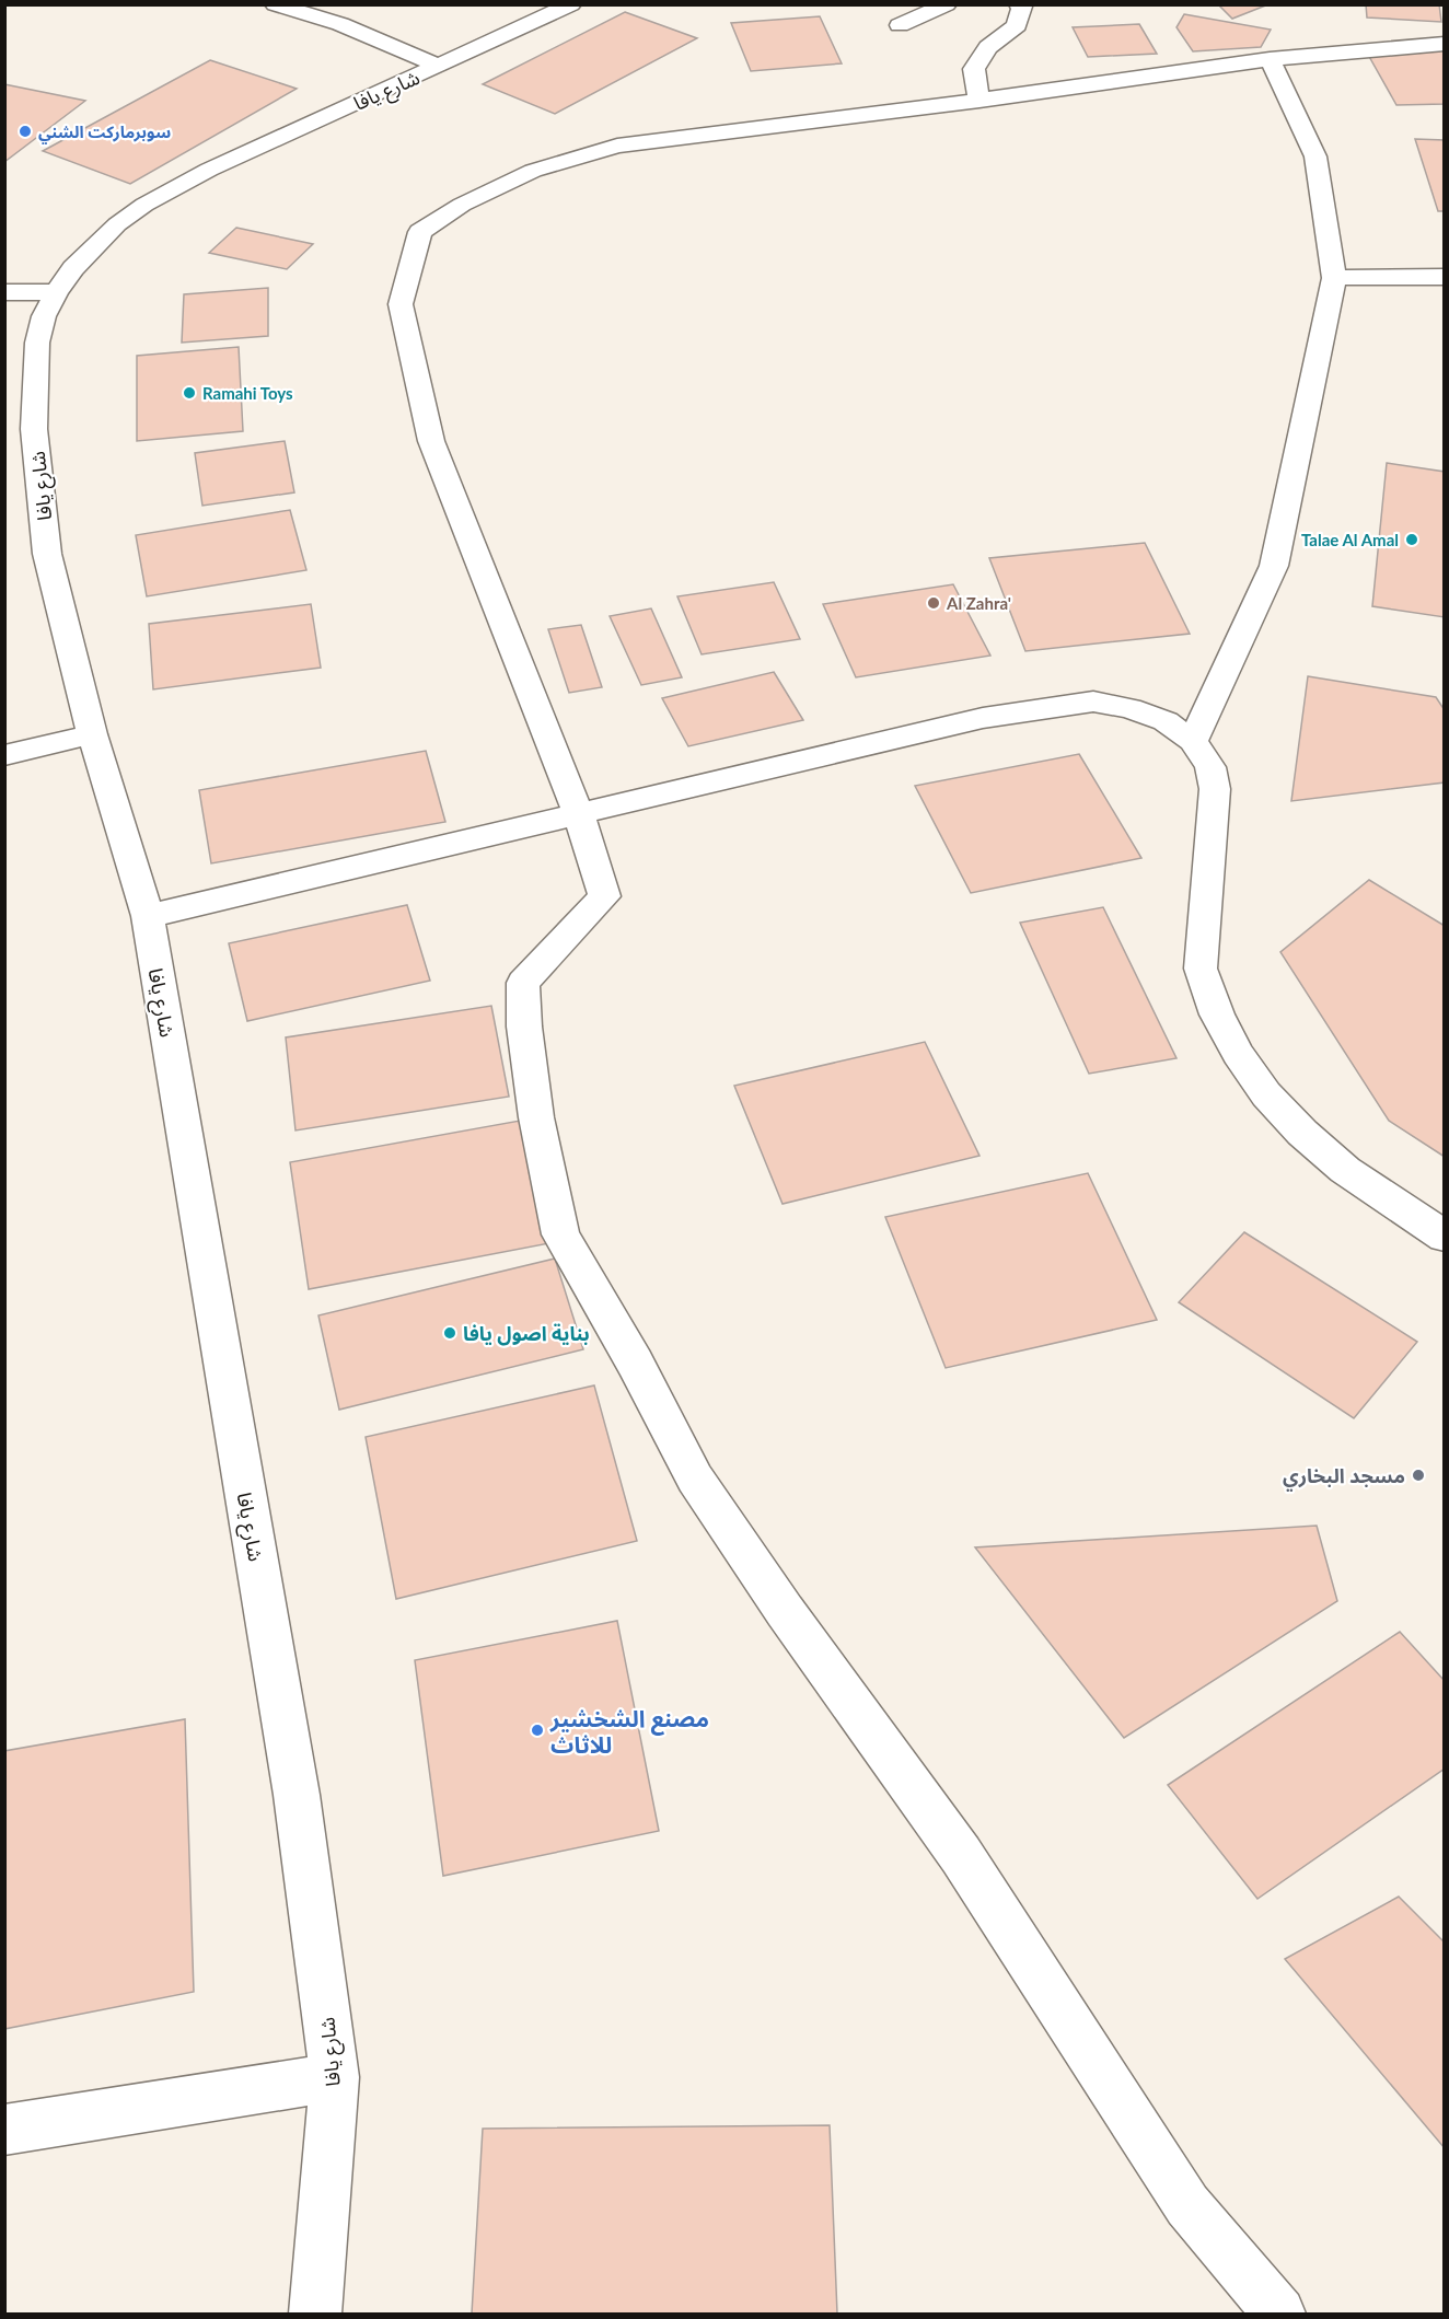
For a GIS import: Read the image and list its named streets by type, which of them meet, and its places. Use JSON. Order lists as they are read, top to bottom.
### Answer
{
  "streets": {
    "street": ["شارع يافا"]
  },
  "places": [
    "سوبرماركت الشني",
    "Ramahi Toys",
    "Talae Al Amal",
    "Al Zahra'",
    "بناية اصول يافا",
    "مسجد البخاري",
    "مصنع الشخشير للاثاث"
  ]
}
